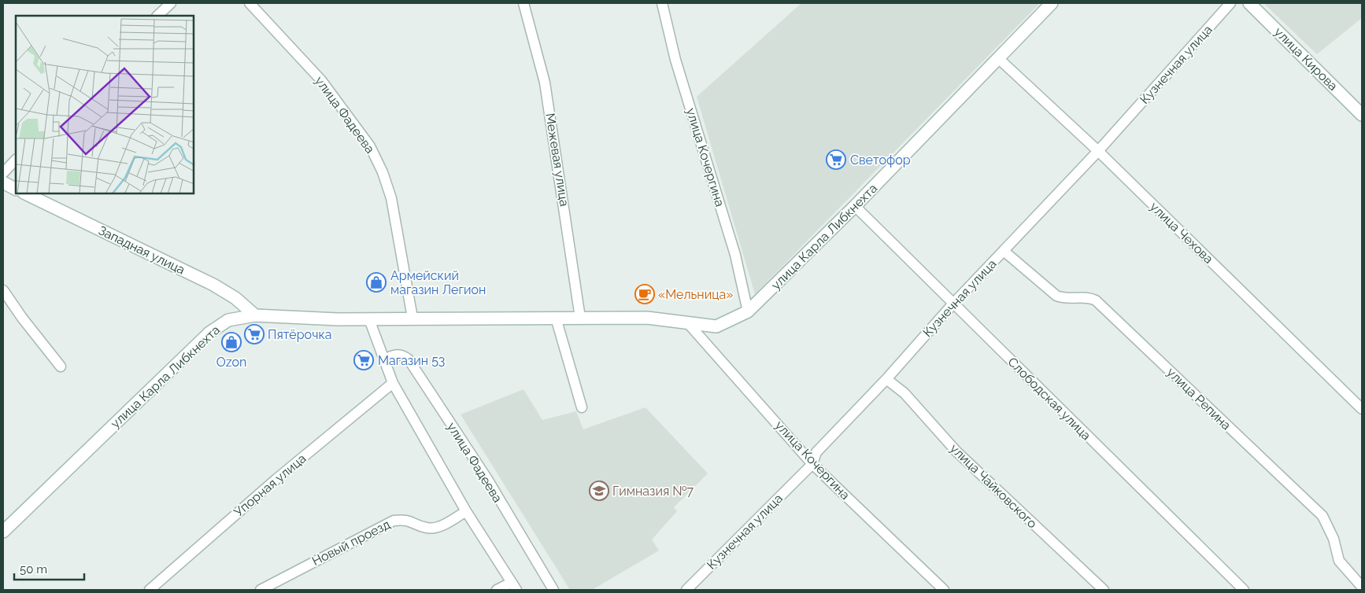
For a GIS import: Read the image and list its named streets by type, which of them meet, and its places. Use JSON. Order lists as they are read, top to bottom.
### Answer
{
  "streets": {
    "main road": ["улица Кирова", "улица Карла Либкнехта", "Западная улица"],
    "street": [
      "Кузнечная улица",
      "улица Фадеева",
      "улица Кочергина",
      "Межевая улица",
      "улица Чехова",
      "Слободская улица",
      "улица Репина",
      "Упорная улица",
      "улица Чайковского",
      "Новый проезд"
    ]
  },
  "crossings": [
    ["Кузнечная улица", "улица Кочергина"],
    ["Кузнечная улица", "улица Чехова"],
    ["Кузнечная улица", "Слободская улица"],
    ["Кузнечная улица", "улица Репина"],
    ["Кузнечная улица", "улица Чайковского"],
    ["улица Фадеева", "улица Карла Либкнехта"],
    ["улица Кочергина", "улица Карла Либкнехта"],
    ["Межевая улица", "улица Карла Либкнехта"],
    ["улица Чехова", "улица Карла Либкнехта"],
    ["улица Карла Либкнехта", "Западная улица"],
    ["улица Карла Либкнехта", "Слободская улица"]
  ],
  "places": {
    "supermarket": ["Светофор", "Пятёрочка", "Магазин 53"],
    "shop": ["Армейский магазин Легион", "Ozon"],
    "cafe": ["«Мельница»"],
    "school or university": ["Гимназия №7"]
  },
  "scale_bar": "50 m"
}
